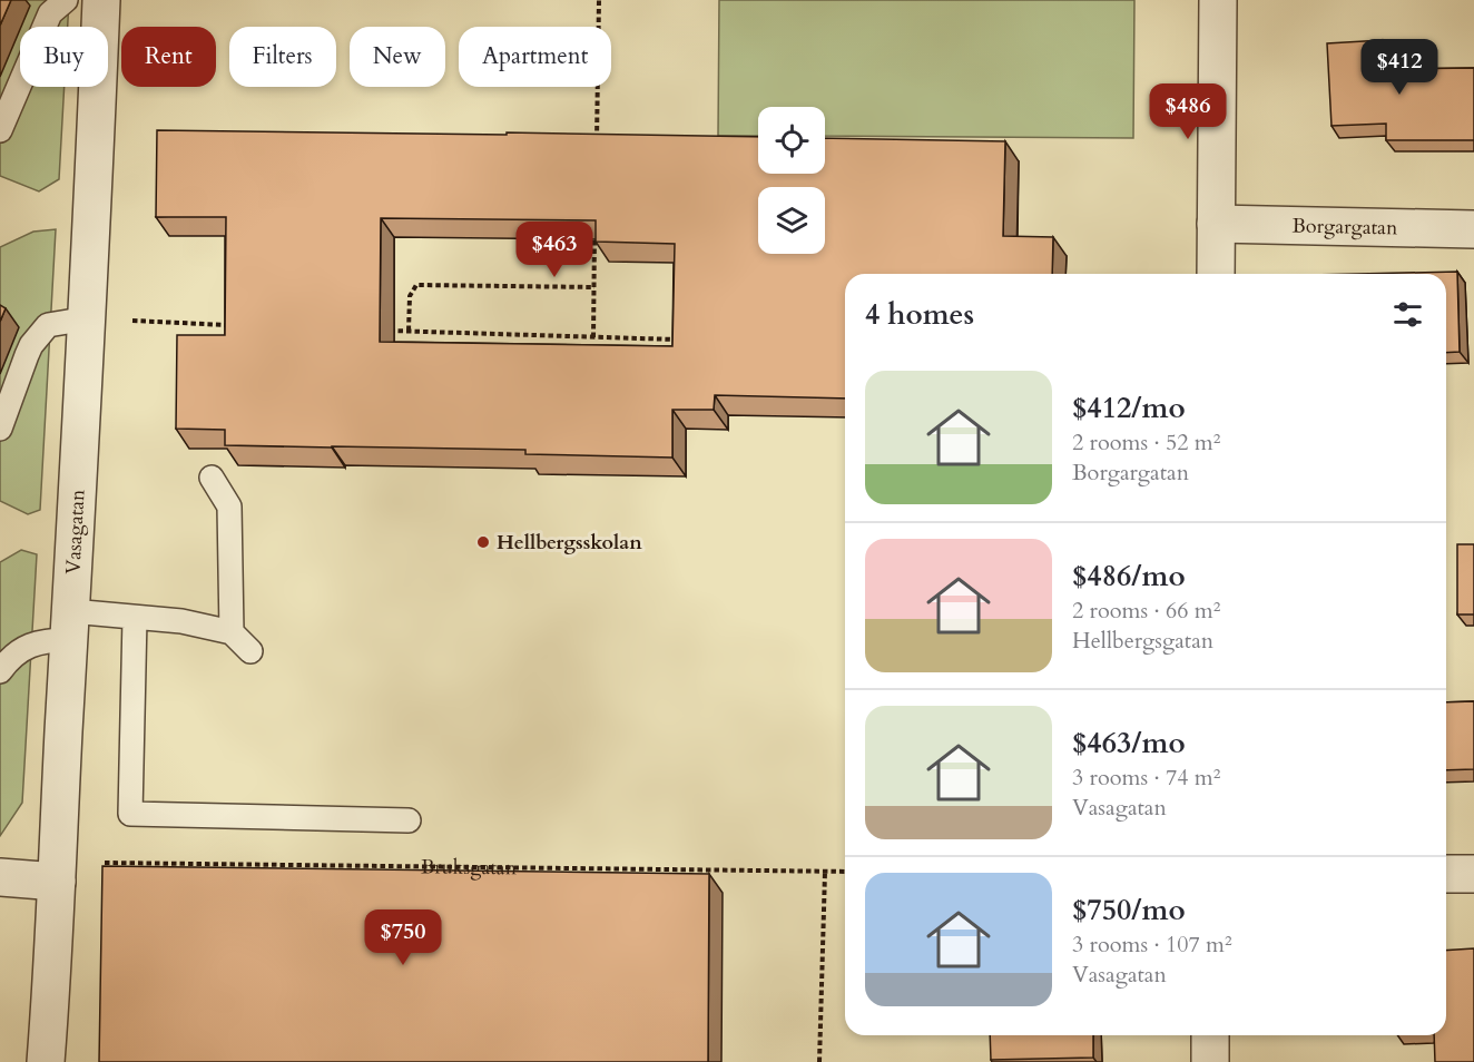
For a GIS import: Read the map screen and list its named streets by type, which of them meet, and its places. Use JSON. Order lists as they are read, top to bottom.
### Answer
{
  "streets": {
    "street": ["Borgargatan", "Vasagatan"],
    "path": ["Bruksgatan"]
  },
  "places": ["Hellbergsskolan"],
  "page": {
    "chip": [
      "Buy",
      "Rent",
      "Filters",
      "New",
      "Apartment"
    ],
    "price": [
      "$412",
      "$486",
      "$463",
      "$750"
    ],
    "heading": "4 homes",
    "list": [
      {
        "name": "$412/mo",
        "note": "2 rooms · 52 m² · Borgargatan"
      },
      {
        "name": "$486/mo",
        "note": "2 rooms · 66 m² · Hellbergsgatan"
      },
      {
        "name": "$463/mo",
        "note": "3 rooms · 74 m² · Vasagatan"
      },
      {
        "name": "$750/mo",
        "note": "3 rooms · 107 m² · Vasagatan"
      }
    ]
  }
}
